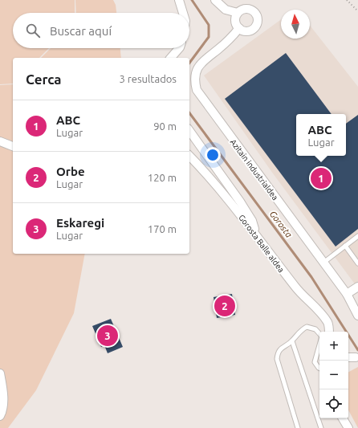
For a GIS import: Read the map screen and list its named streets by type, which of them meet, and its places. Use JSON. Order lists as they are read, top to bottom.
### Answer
{
  "streets": {
    "street": ["Azitain industrialdea", "Gorosta Balle aldea"]
  },
  "water": ["Gorosta"],
  "north": "top",
  "page": {
    "search": "Buscar aquí",
    "heading": ["Cerca", "3 resultados"],
    "list": [
      {
        "mark": "1",
        "name": "ABC",
        "note": "Lugar",
        "value": "90 m"
      },
      {
        "mark": "2",
        "name": "Orbe",
        "note": "Lugar",
        "value": "120 m"
      },
      {
        "mark": "3",
        "name": "Eskaregi",
        "note": "Lugar",
        "value": "170 m"
      }
    ],
    "popup": ["ABC", "Lugar"],
    "pins": ["1", "2", "3"],
    "map_buttons": ["+", "−"]
  }
}
